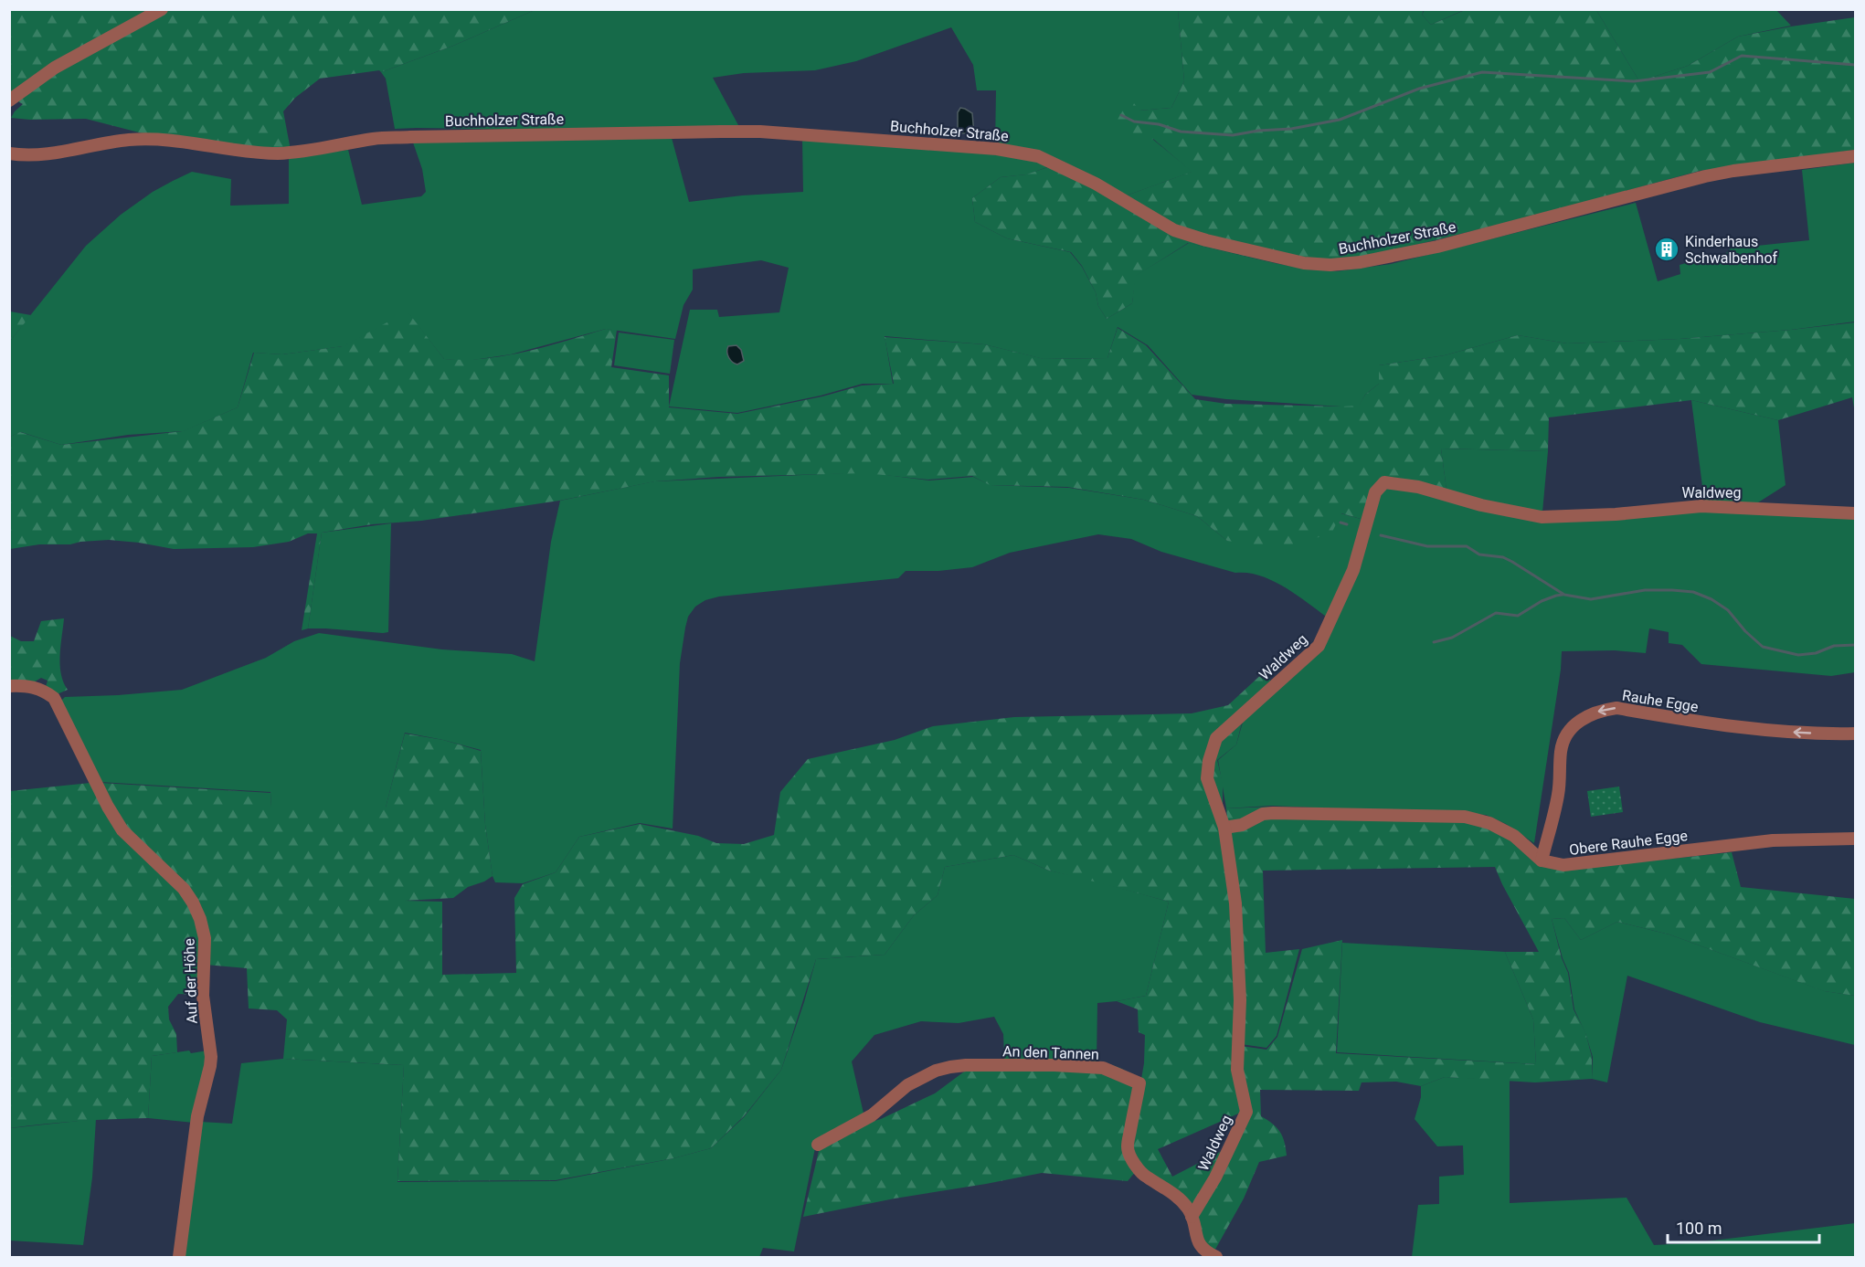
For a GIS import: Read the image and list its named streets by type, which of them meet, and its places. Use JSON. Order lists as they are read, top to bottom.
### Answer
{
  "streets": {
    "street": [
      "Buchholzer Straße",
      "Waldweg",
      "Rauhe Egge",
      "Obere Rauhe Egge",
      "Auf der Höhe",
      "An den Tannen"
    ]
  },
  "crossings": [
    ["Waldweg", "An den Tannen"],
    ["Rauhe Egge", "Obere Rauhe Egge"]
  ],
  "places": {
    "building": ["Kinderhaus Schwalbenhof"]
  },
  "scale_bar": "100 m"
}
